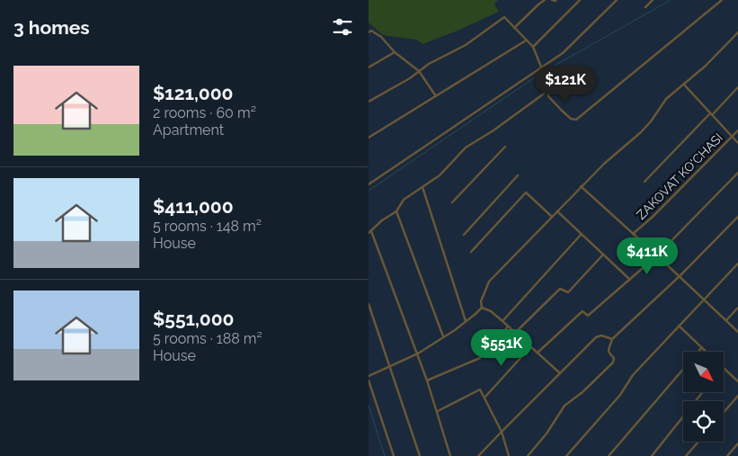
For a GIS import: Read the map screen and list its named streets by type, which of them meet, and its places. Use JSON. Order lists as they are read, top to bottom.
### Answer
{
  "streets": {
    "street": ["ZAKOVAT KO'CHASI"]
  },
  "north": "bottom right",
  "page": {
    "heading": "3 homes",
    "list": [
      {
        "name": "$121,000",
        "note": "2 rooms · 60 m² · Apartment"
      },
      {
        "name": "$411,000",
        "note": "5 rooms · 148 m² · House"
      },
      {
        "name": "$551,000",
        "note": "5 rooms · 188 m² · House"
      }
    ],
    "price": ["$121K", "$411K", "$551K"]
  }
}
